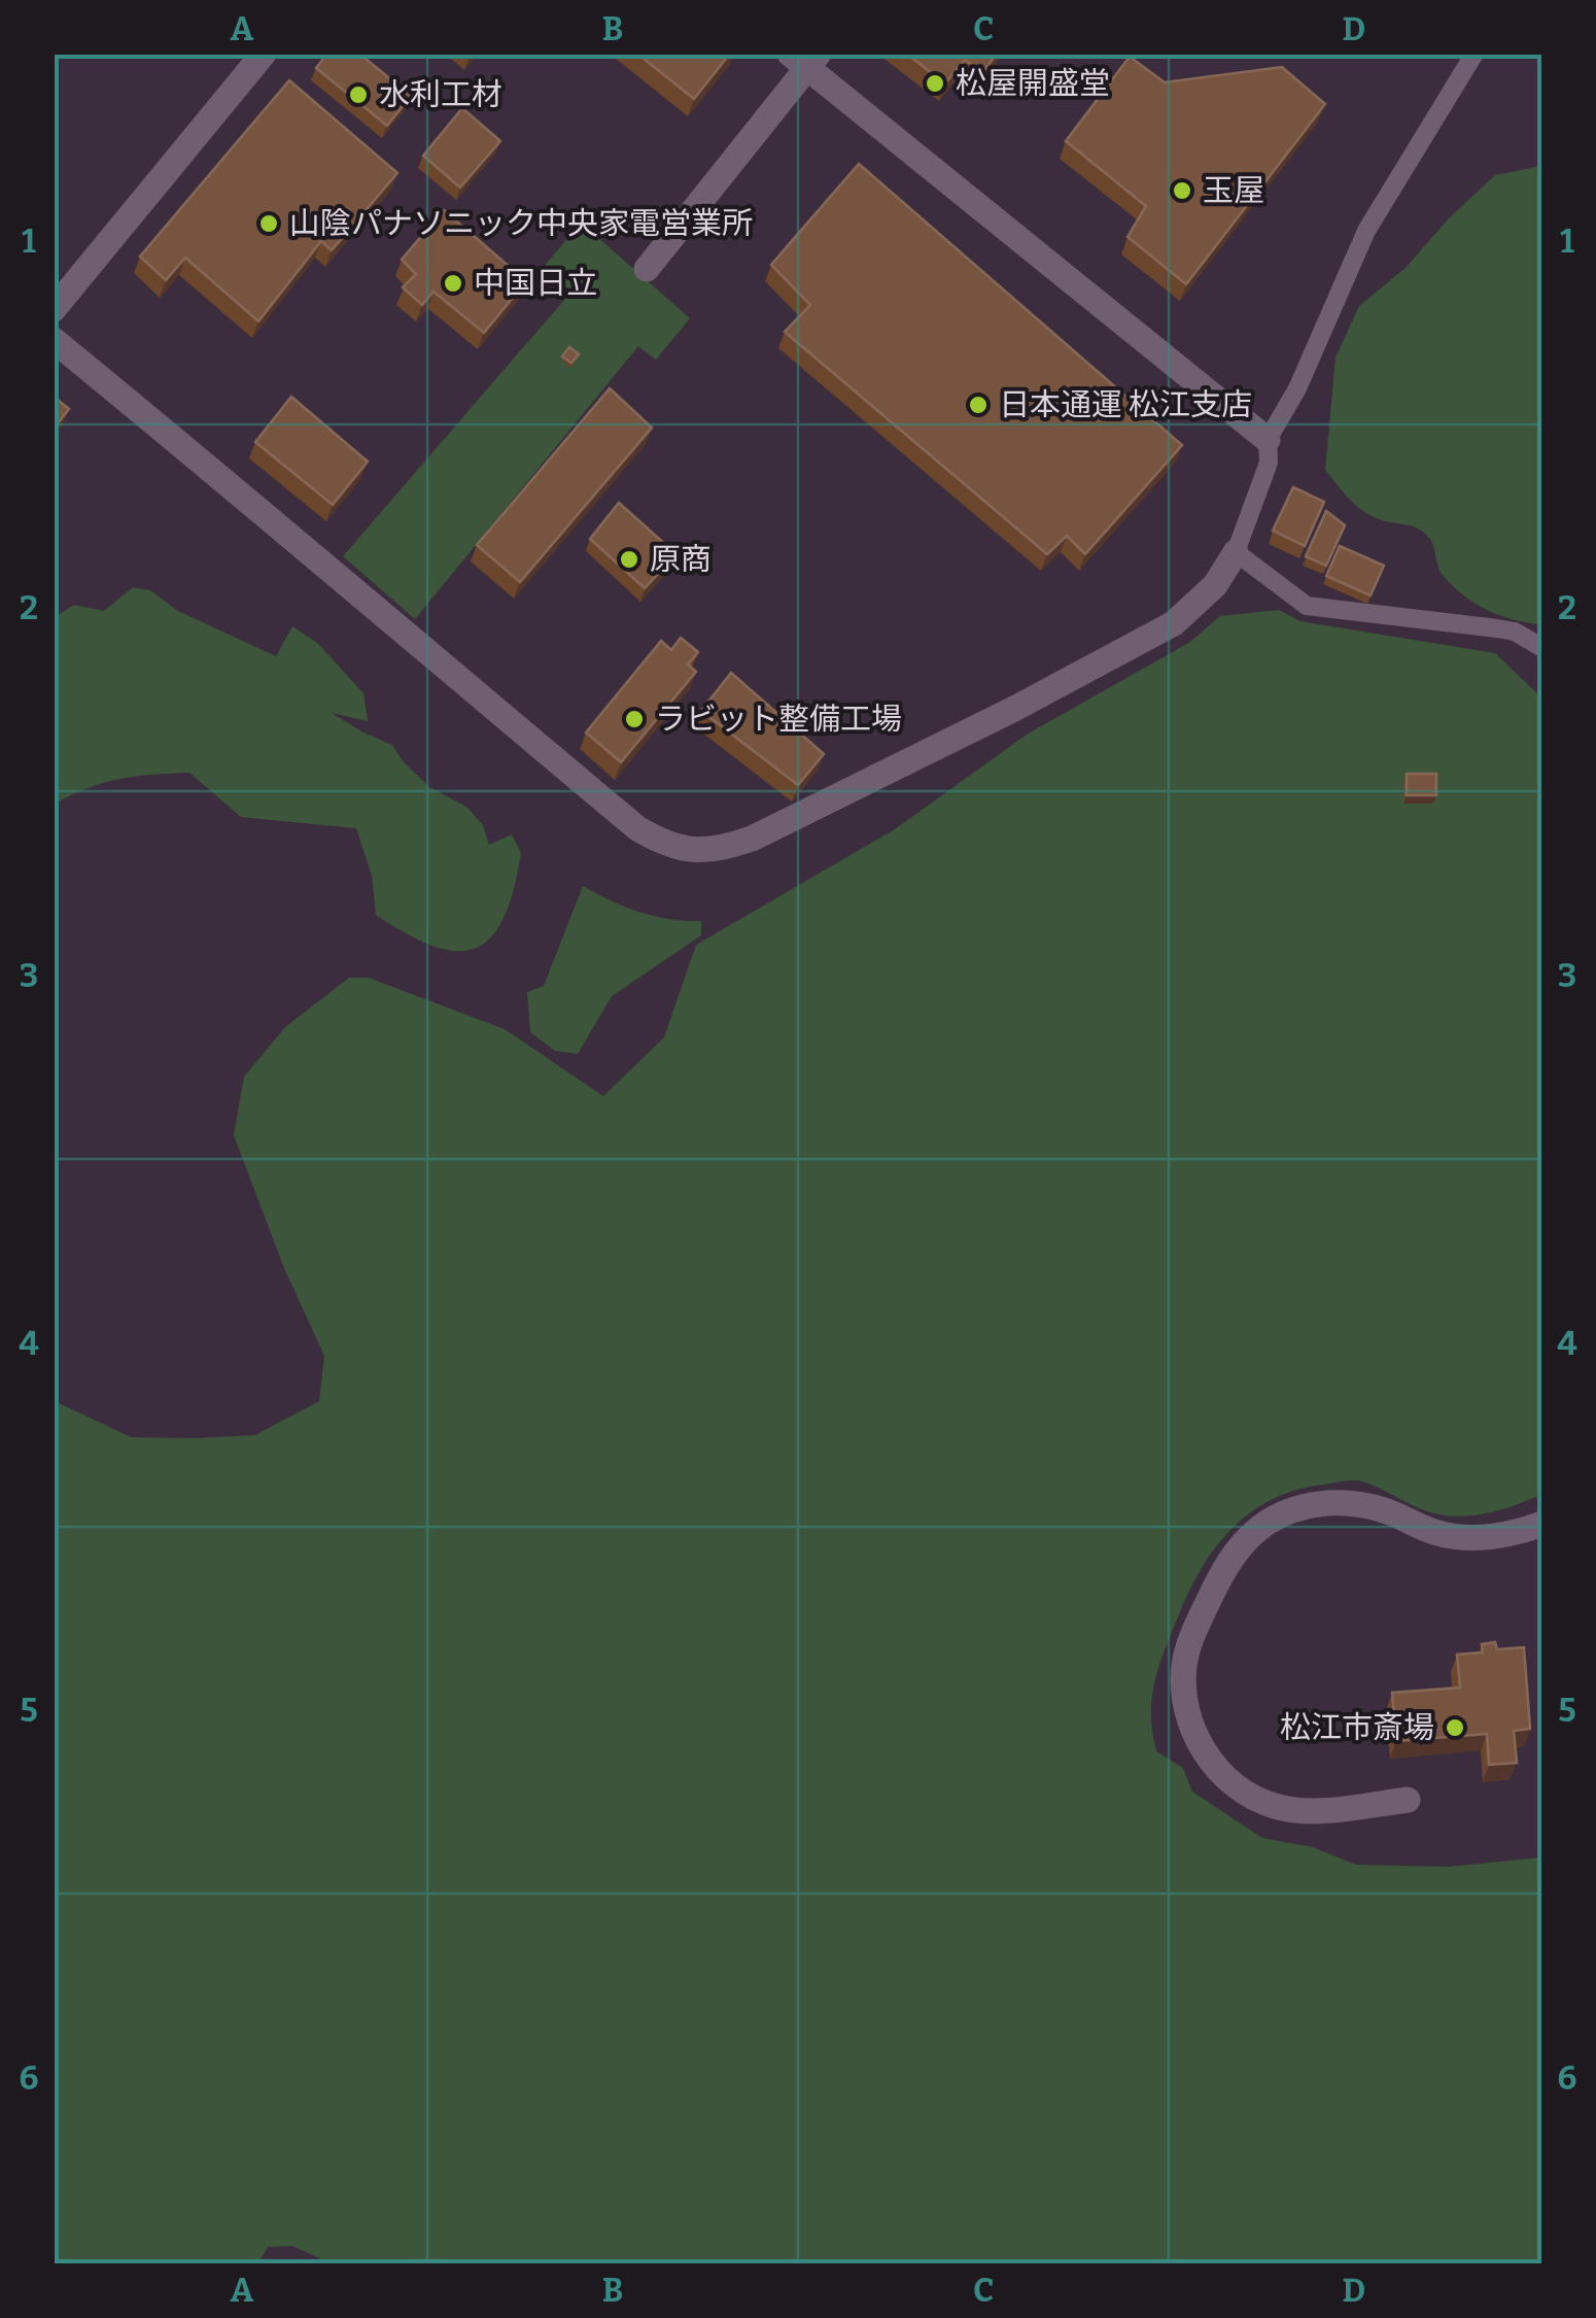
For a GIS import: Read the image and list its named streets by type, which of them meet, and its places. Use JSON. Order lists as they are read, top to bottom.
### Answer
{
  "places": [
    "松屋開盛堂",
    "水利工材",
    "玉屋",
    "山陰パナソニック中央家電営業所",
    "中国日立",
    "日本通運 松江支店",
    "原商",
    "ラビット整備工場",
    "松江市斎場"
  ],
  "grid": {
    "columns": [
      "A",
      "B",
      "C",
      "D"
    ],
    "rows": [
      "1",
      "2",
      "3",
      "4",
      "5",
      "6"
    ]
  }
}
